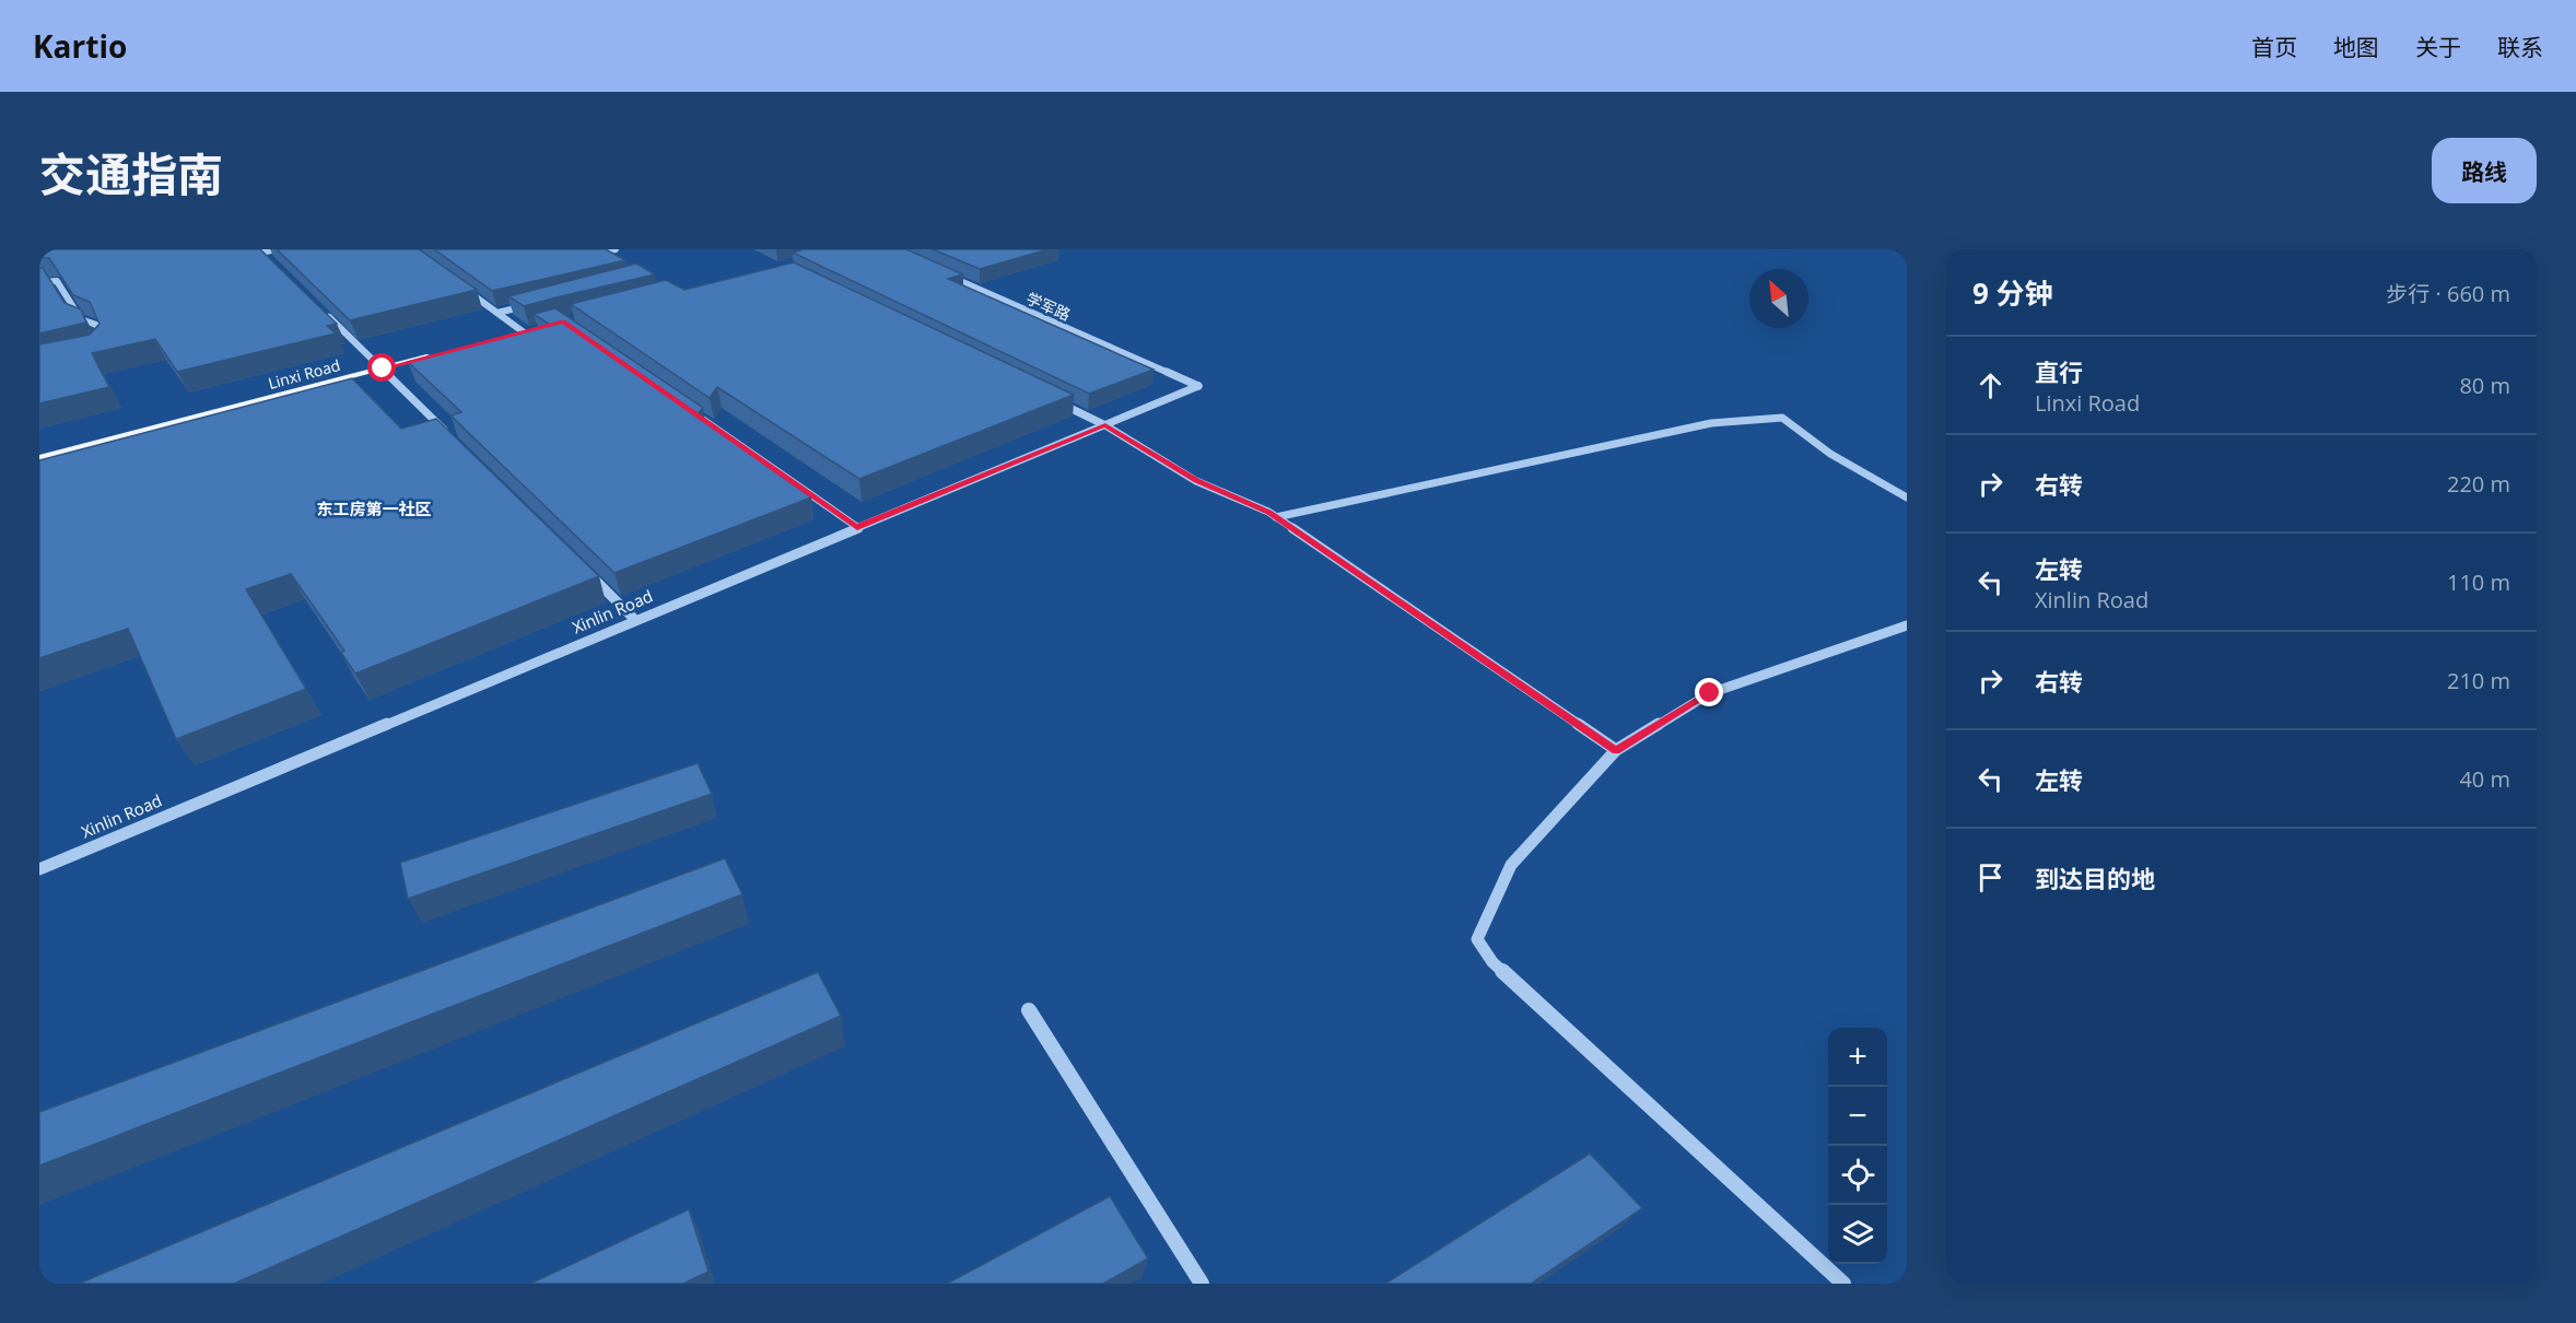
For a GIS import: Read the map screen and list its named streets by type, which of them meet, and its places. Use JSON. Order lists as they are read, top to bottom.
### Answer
{
  "streets": {
    "main road": ["Linxi Road"],
    "street": ["学军路", "Xinlin Road"]
  },
  "crossings": [
    ["学军路", "Xinlin Road"]
  ],
  "districts": ["东工房第一社区"],
  "north": "top left",
  "page": {
    "header": "Kartio",
    "nav": [
      "首页",
      "地图",
      "关于",
      "联系"
    ],
    "title": "交通指南",
    "buttons": "路线",
    "heading": ["9 分钟", "步行 · 660 m"],
    "list": [
      ["直行", "Linxi Road", "80 m"],
      ["右转", "220 m"],
      ["左转", "Xinlin Road", "110 m"],
      ["右转", "210 m"],
      ["左转", "40 m"],
      "到达目的地"
    ],
    "map_buttons": ["+", "−"]
  }
}
